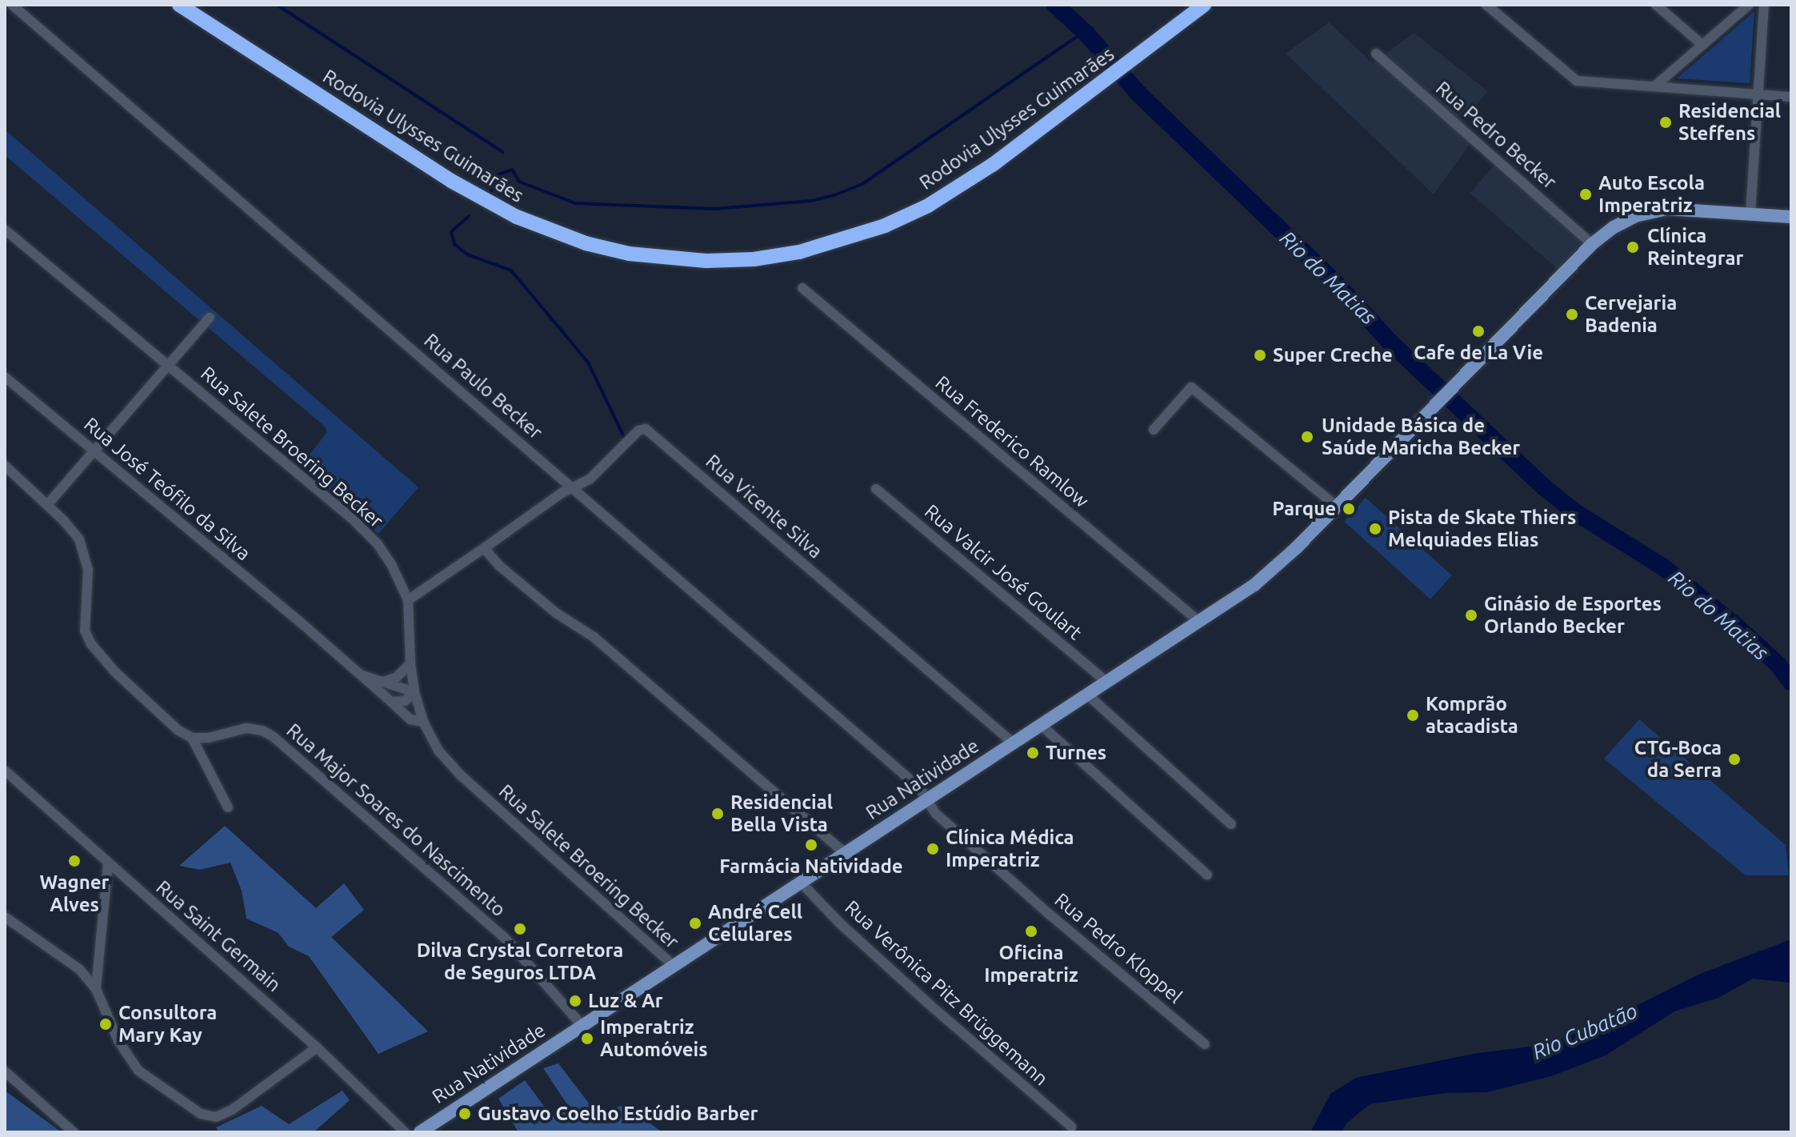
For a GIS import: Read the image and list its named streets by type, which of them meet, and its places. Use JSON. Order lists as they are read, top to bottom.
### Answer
{
  "streets": {
    "highway": ["Rodovia Ulysses Guimarães"],
    "main road": ["Rua Natividade"],
    "street": [
      "Rua Pedro Becker",
      "Rua Paulo Becker",
      "Rua Frederico Ramlow",
      "Rua Salete Broering Becker",
      "Rua José Teófilo da Silva",
      "Rua Vicente Silva",
      "Rua Valcir José Goulart",
      "Rua Major Soares do Nascimento",
      "Rua Saint Germain",
      "Rua Pedro Kloppel",
      "Rua Verônica Pitz Brüggemann"
    ]
  },
  "crossings": [
    ["Rua Pedro Becker", "Rua Natividade"],
    ["Rua Paulo Becker", "Rua Vicente Silva"],
    ["Rua Paulo Becker", "Rua Natividade"],
    ["Rua Paulo Becker", "Rua Pedro Kloppel"],
    ["Rua Frederico Ramlow", "Rua Natividade"],
    ["Rua Salete Broering Becker", "Rua José Teófilo da Silva"],
    ["Rua Salete Broering Becker", "Rua Vicente Silva"],
    ["Rua Salete Broering Becker", "Rua Natividade"],
    ["Rua Vicente Silva", "Rua Natividade"],
    ["Rua Valcir José Goulart", "Rua Natividade"],
    ["Rua Natividade", "Rua Major Soares do Nascimento"],
    ["Rua Natividade", "Rua Pedro Kloppel"],
    ["Rua Natividade", "Rua Verônica Pitz Brüggemann"]
  ],
  "water": ["Rio do Matias", "Rio Cubatão"],
  "places": [
    "Residencial Steffens",
    "Auto Escola Imperatriz",
    "Clínica Reintegrar",
    "Cervejaria Badenia",
    "Cafe de La Vie",
    "Super Creche",
    "Unidade Básica de Saúde Maricha Becker",
    "Parque",
    "Pista de Skate Thiers Melquiades Elias",
    "Ginásio de Esportes Orlando Becker",
    "Komprão atacadista",
    "Turnes",
    "CTG-Boca da Serra",
    "Residencial Bella Vista",
    "Farmácia Natividade",
    "Clínica Médica Imperatriz",
    "Wagner Alves",
    "André Cell Celulares",
    "Dilva Crystal Corretora de Seguros LTDA",
    "Oficina Imperatriz",
    "Luz & Ar",
    "Consultora Mary Kay",
    "Imperatriz Automóveis",
    "Gustavo Coelho Estúdio Barber"
  ]
}
